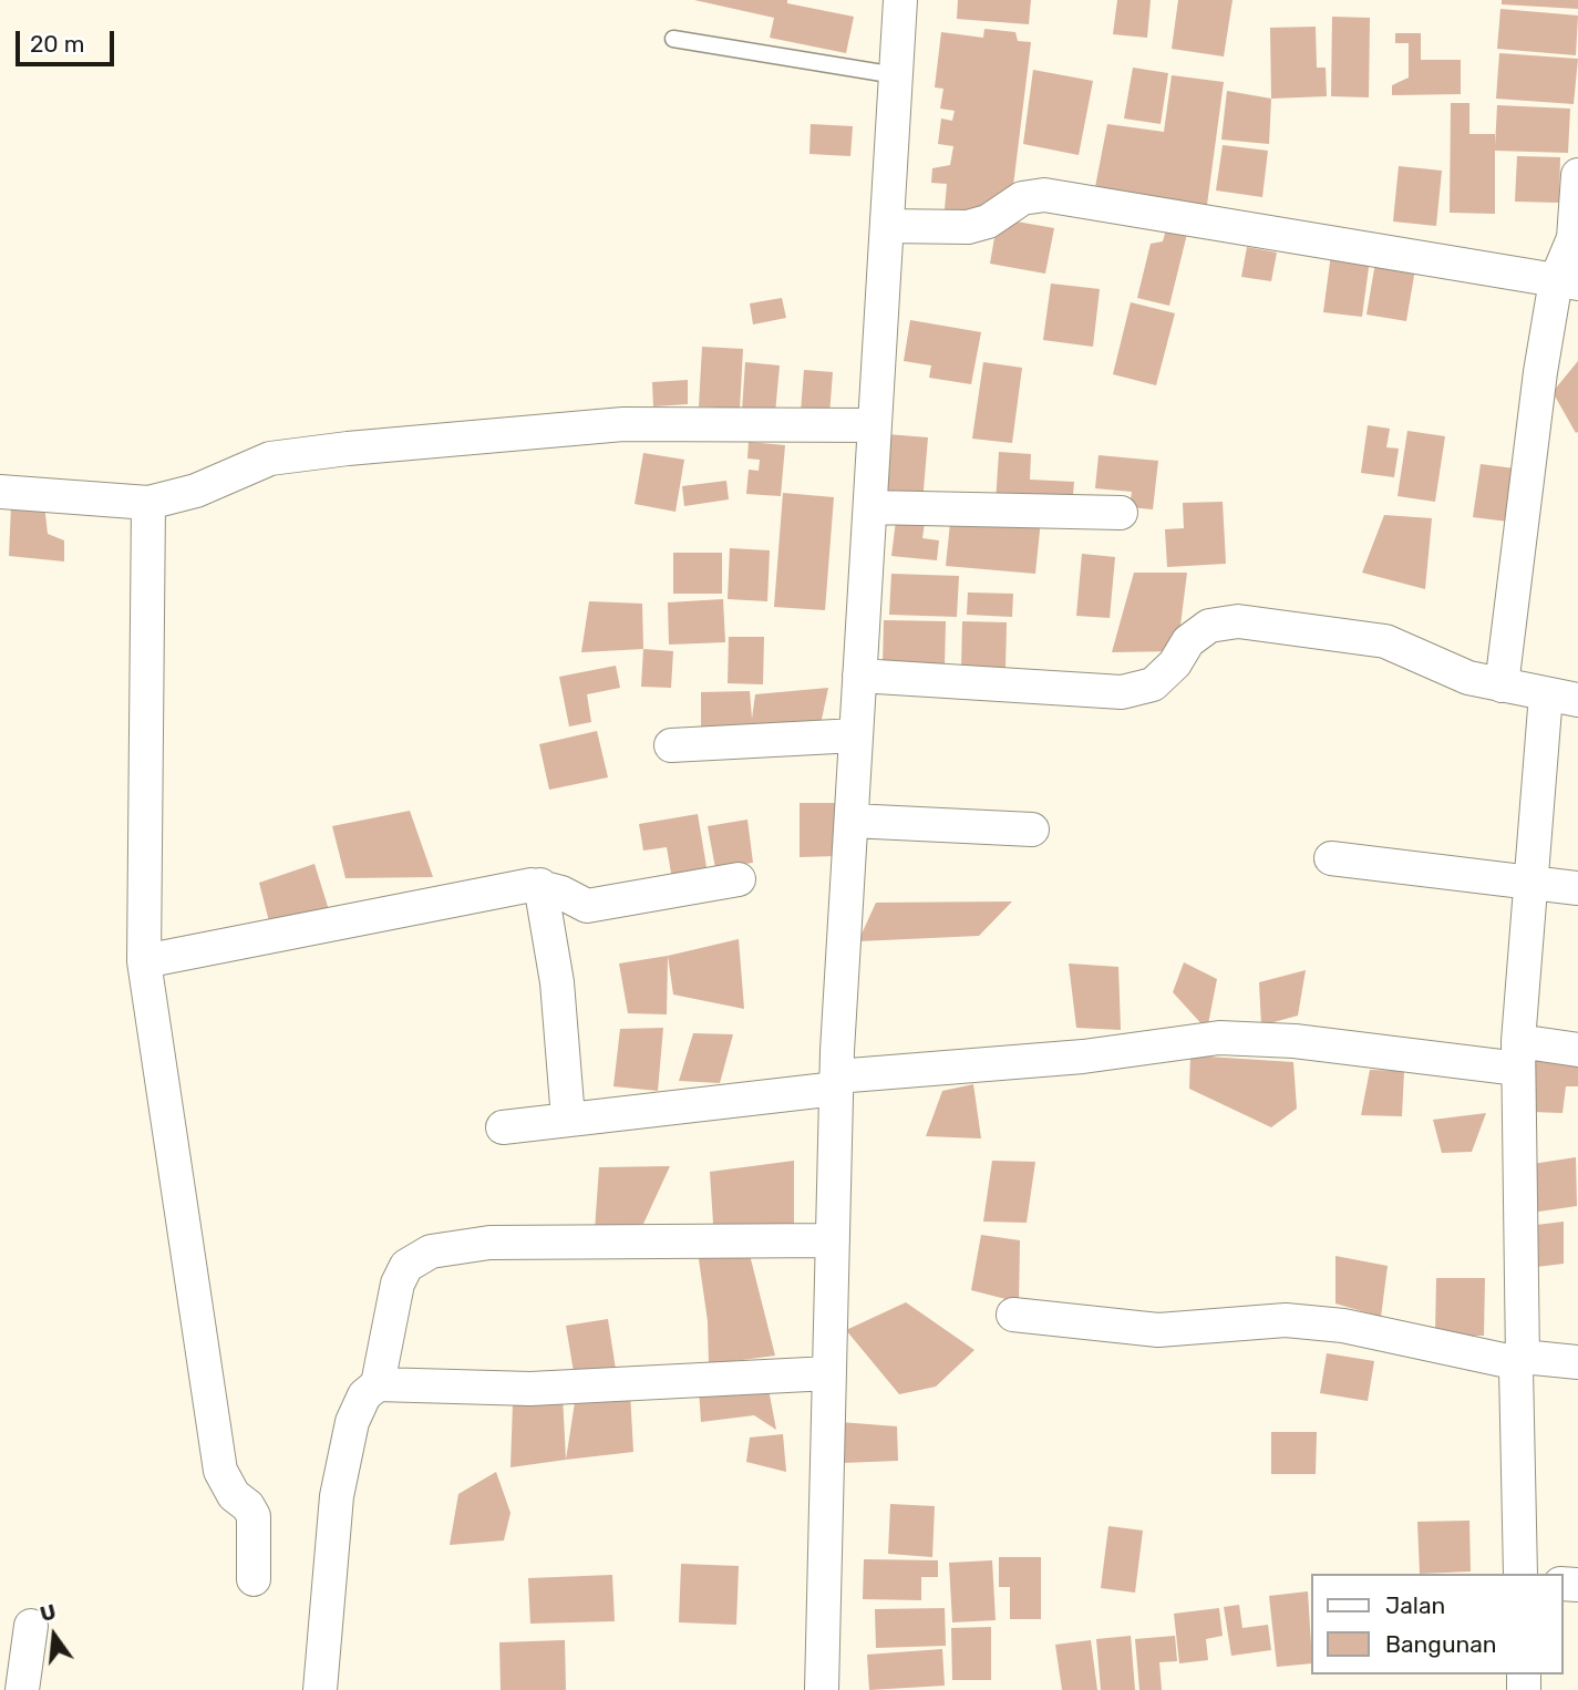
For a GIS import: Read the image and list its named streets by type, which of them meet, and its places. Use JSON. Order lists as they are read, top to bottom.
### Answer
{
  "legend": ["Jalan", "Bangunan"],
  "scale_bar": "20 m",
  "north": "top"
}
